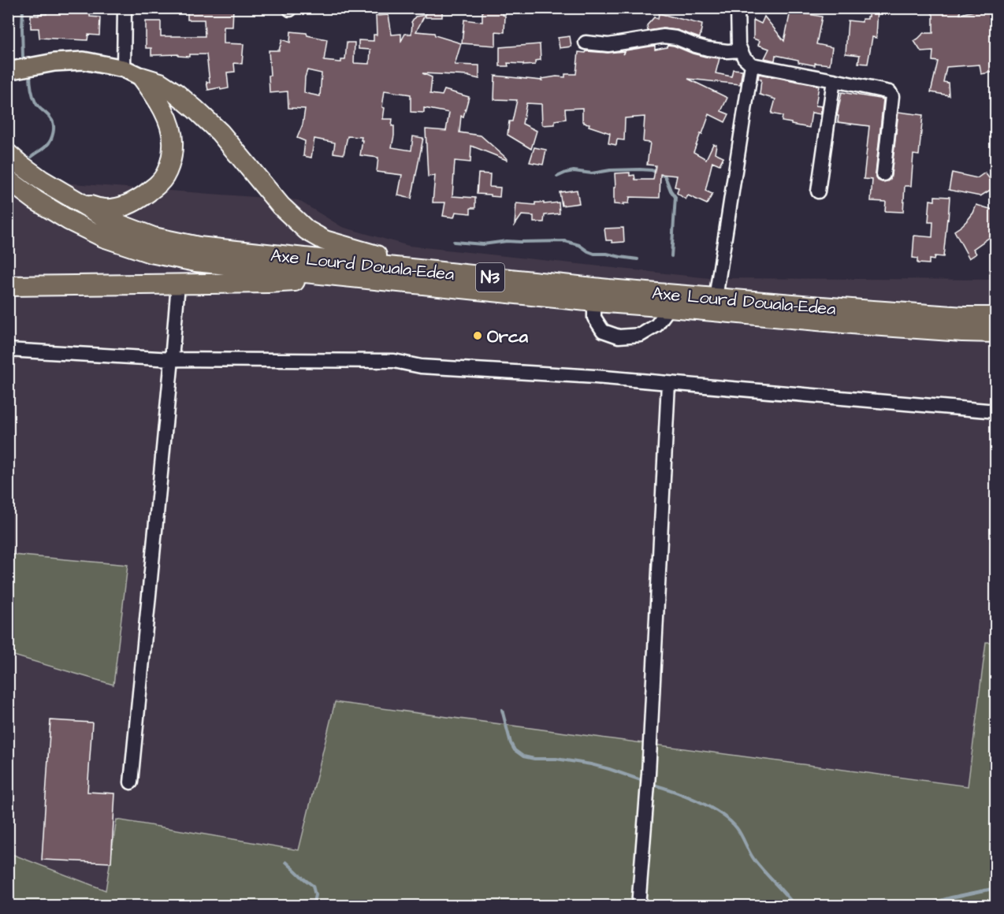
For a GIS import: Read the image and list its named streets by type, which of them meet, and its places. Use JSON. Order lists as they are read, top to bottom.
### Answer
{
  "streets": {
    "highway": ["Axe Lourd Douala-Edea", "N3"]
  },
  "places": ["Orca"]
}
